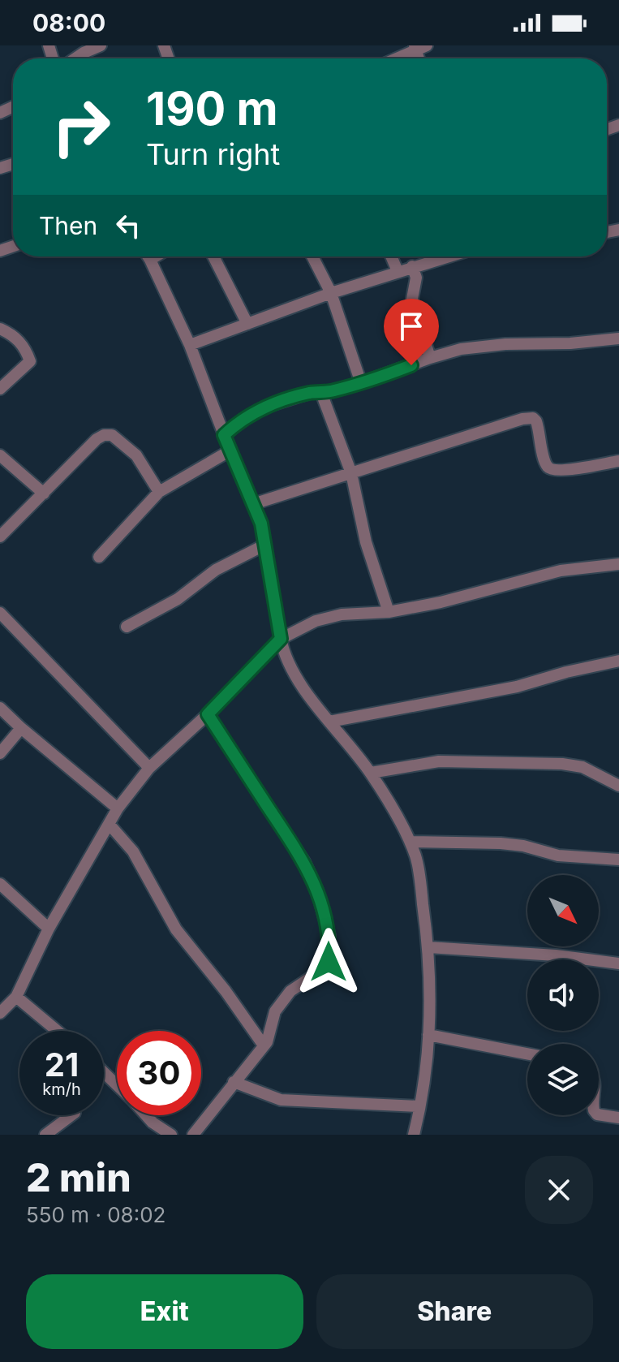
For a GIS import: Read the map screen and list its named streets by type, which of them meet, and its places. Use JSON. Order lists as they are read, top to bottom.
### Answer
{
  "north": "bottom right",
  "page": {
    "status": "08:00",
    "turn": ["190 m", "Turn right"],
    "then": "Then",
    "speed": "21 km/h",
    "limit": "30",
    "heading": ["2 min", "550 m · 08:02"],
    "buttons": ["Exit", "Share"]
  }
}
